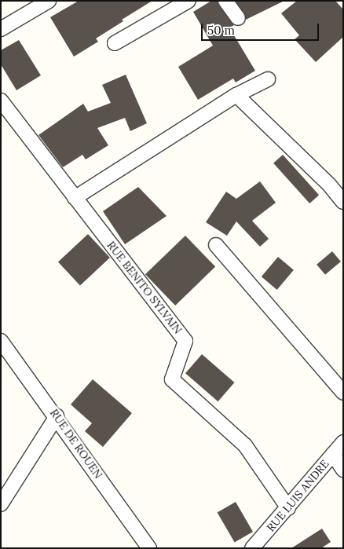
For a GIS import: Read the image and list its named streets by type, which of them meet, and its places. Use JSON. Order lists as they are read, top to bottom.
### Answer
{
  "streets": {
    "street": ["RUE BENITO SYLVAIN", "RUE DE ROUEN", "RUE LUIS ANDRE"]
  },
  "crossings": [
    ["RUE BENITO SYLVAIN", "RUE LUIS ANDRE"]
  ],
  "scale_bar": "50 m"
}
